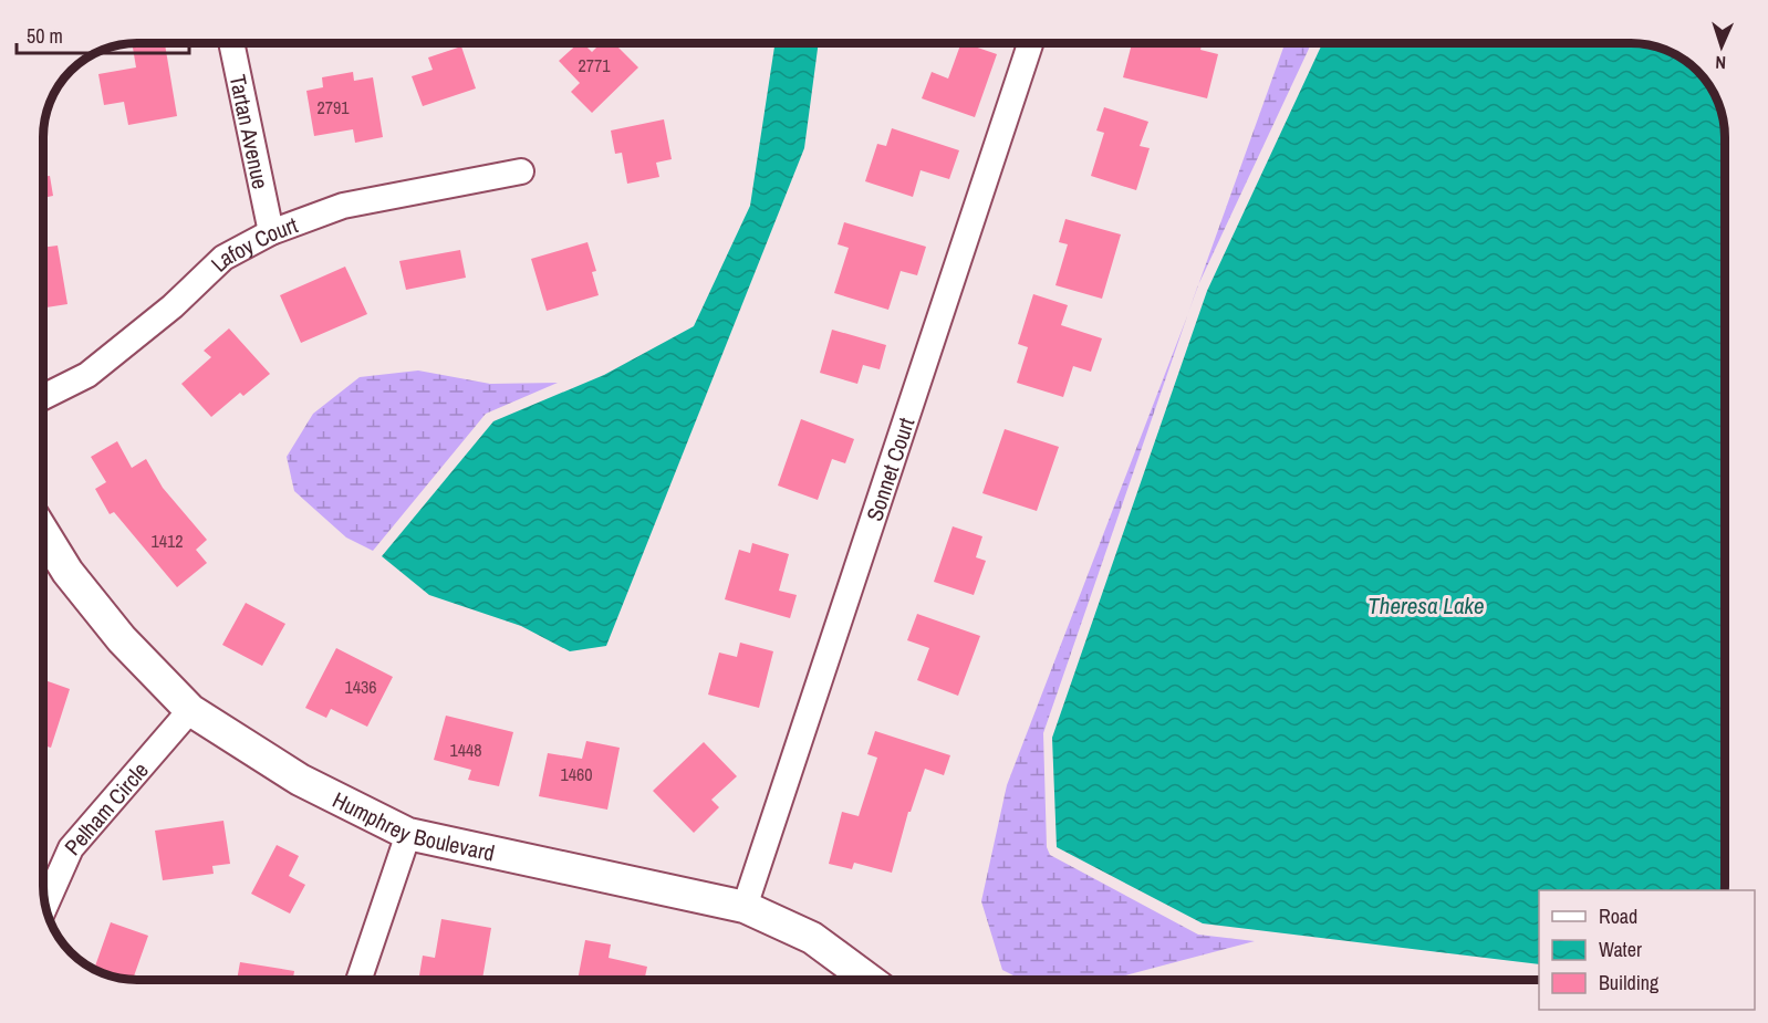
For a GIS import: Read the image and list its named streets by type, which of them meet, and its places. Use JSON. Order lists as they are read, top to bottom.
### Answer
{
  "streets": {
    "street": [
      "Tartan Avenue",
      "Lafoy Court",
      "Sonnet Court",
      "Pelham Circle",
      "Humphrey Boulevard"
    ]
  },
  "crossings": [
    ["Tartan Avenue", "Lafoy Court"],
    ["Sonnet Court", "Humphrey Boulevard"],
    ["Pelham Circle", "Humphrey Boulevard"]
  ],
  "water": ["Theresa Lake"],
  "house_numbers": [
    "2771",
    "2791",
    "1412",
    "1436",
    "1448",
    "1460"
  ],
  "legend": ["Road", "Water", "Building"],
  "scale_bar": "50 m",
  "north": "bottom"
}
